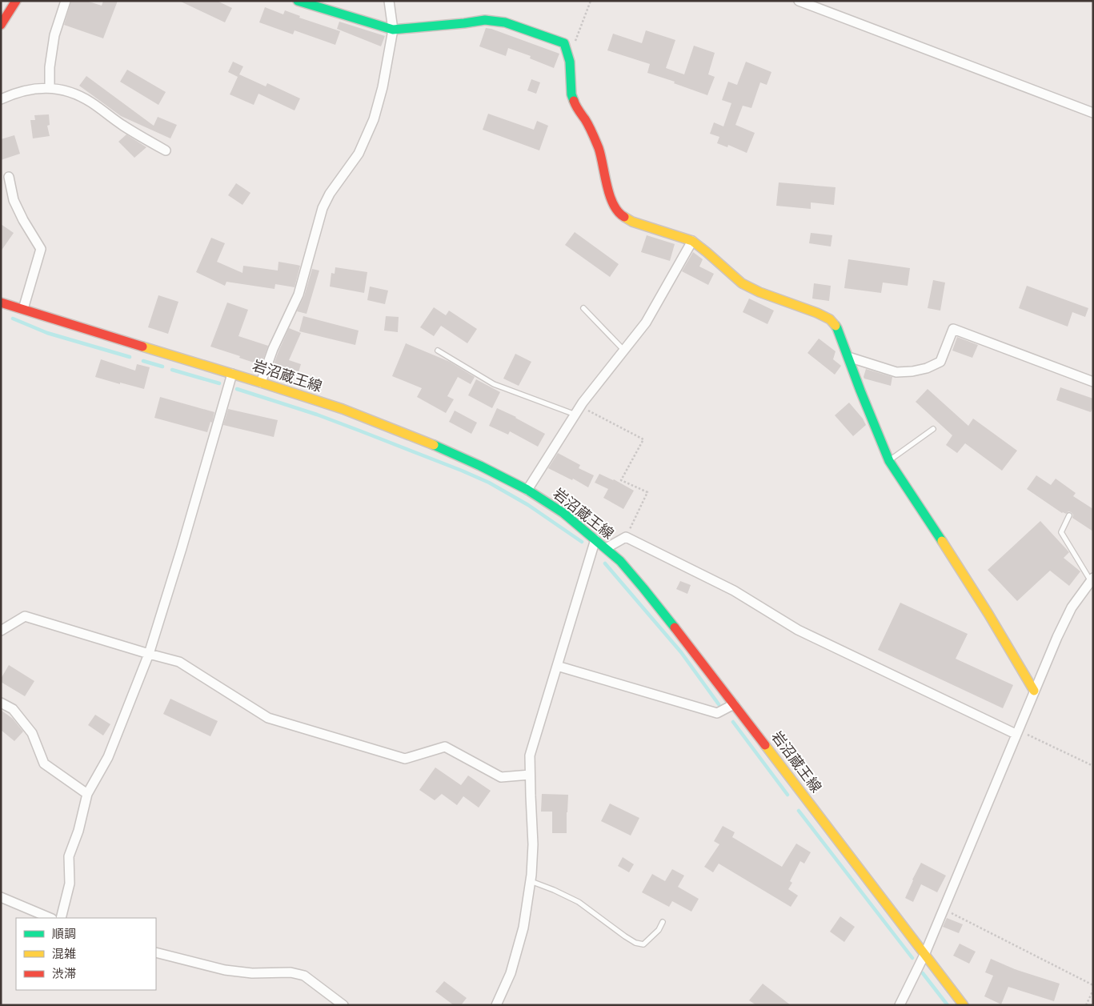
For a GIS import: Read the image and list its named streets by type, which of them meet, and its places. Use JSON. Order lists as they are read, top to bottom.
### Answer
{
  "streets": {
    "main road": ["岩沼蔵王線"]
  },
  "legend": ["順調", "混雑", "渋滞"]
}
